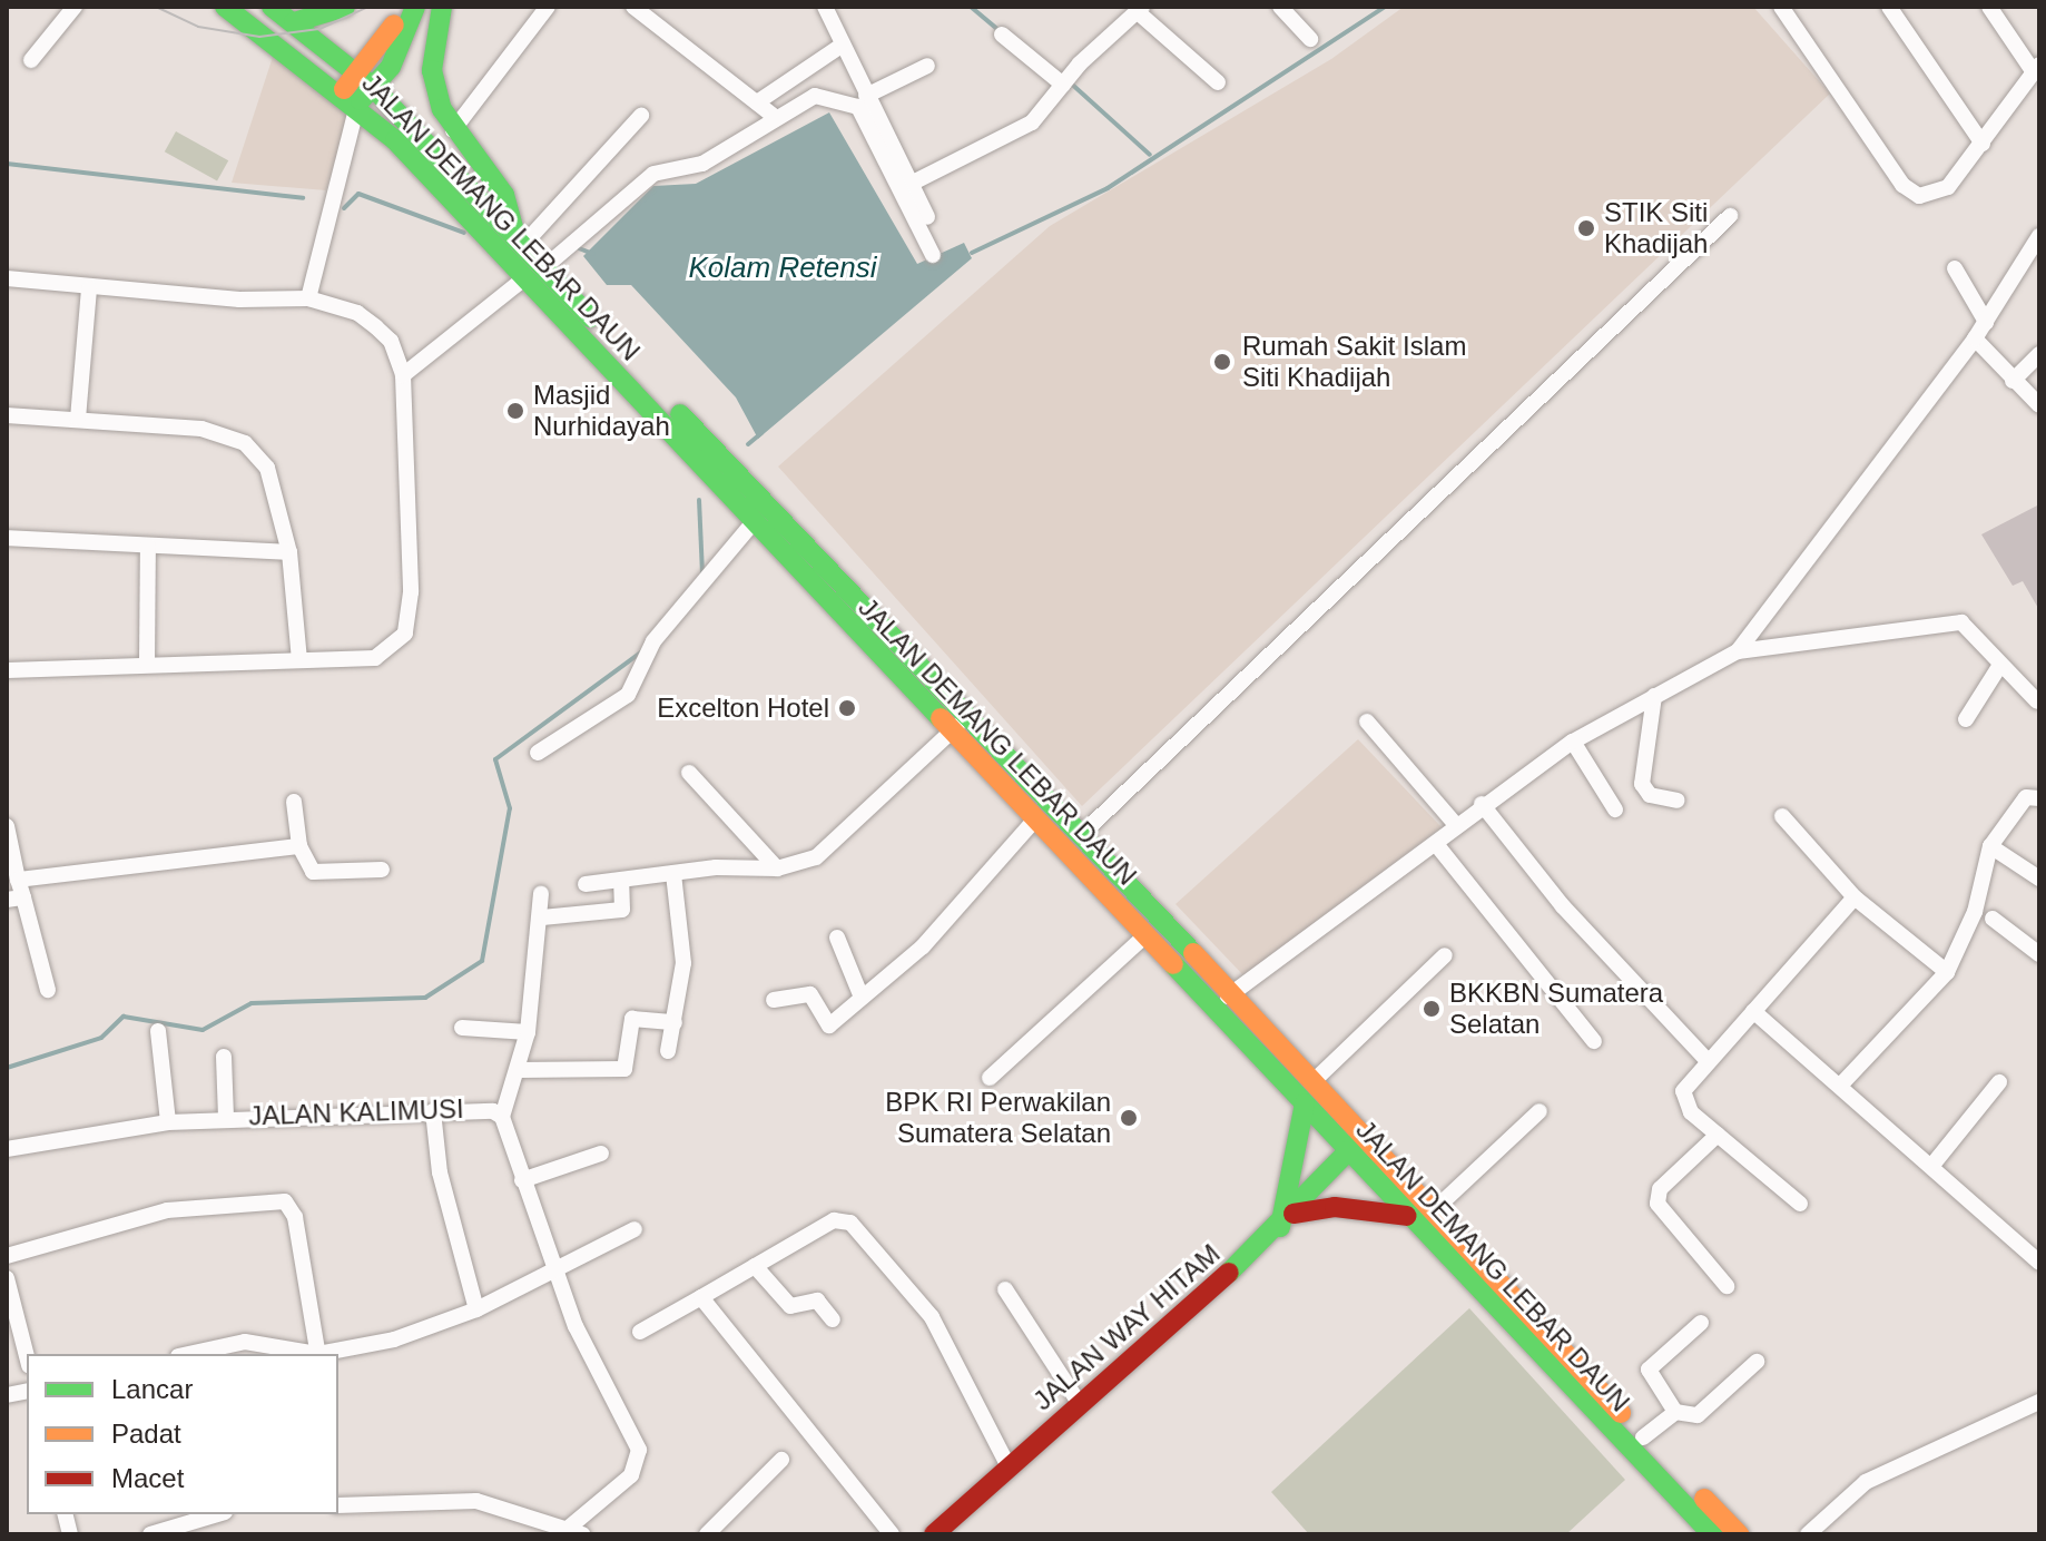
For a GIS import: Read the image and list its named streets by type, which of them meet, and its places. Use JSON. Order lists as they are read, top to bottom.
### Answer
{
  "streets": {
    "main road": ["JALAN DEMANG LEBAR DAUN", "JALAN WAY HITAM"],
    "street": ["JALAN KALIMUSI"]
  },
  "crossings": [
    ["JALAN DEMANG LEBAR DAUN", "JALAN WAY HITAM"]
  ],
  "water": ["Kolam Retensi"],
  "places": [
    "STIK Siti Khadijah",
    "Rumah Sakit Islam Siti Khadijah",
    "Masjid Nurhidayah",
    "Excelton Hotel",
    "BKKBN Sumatera Selatan",
    "BPK RI Perwakilan Sumatera Selatan"
  ],
  "legend": ["Lancar", "Padat", "Macet"]
}
